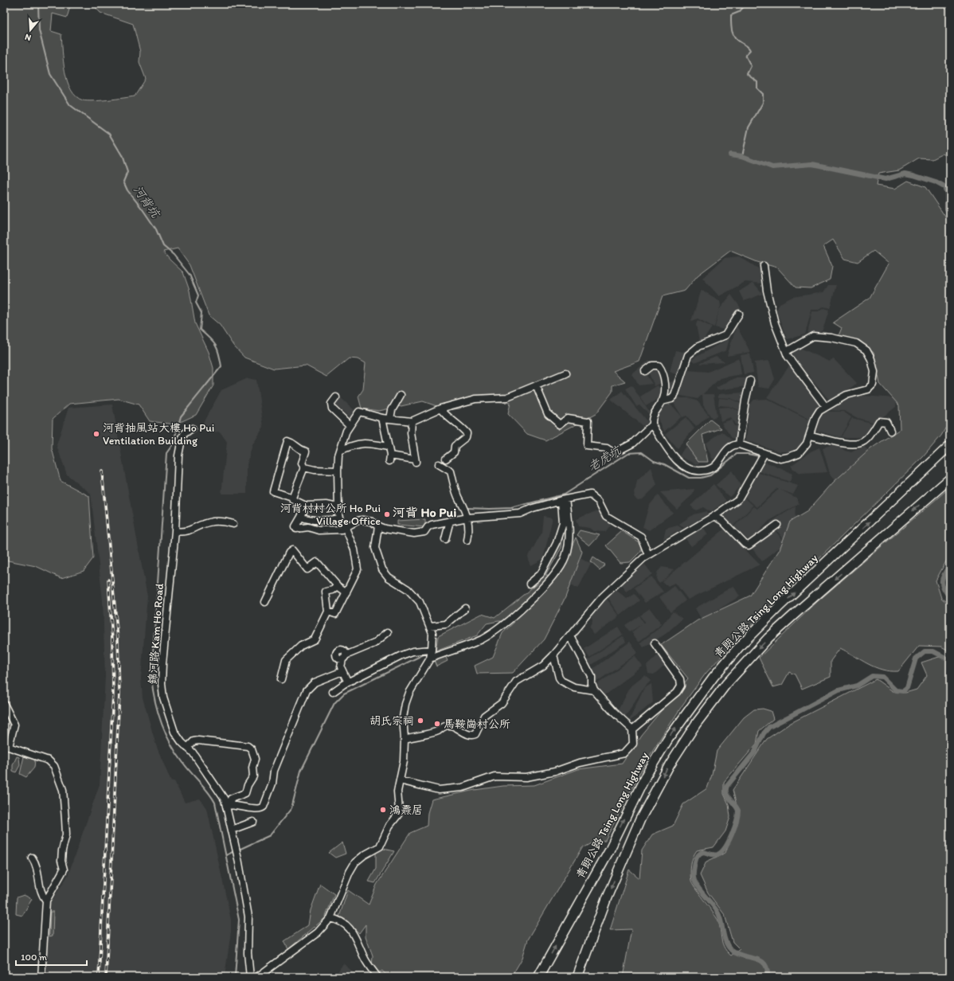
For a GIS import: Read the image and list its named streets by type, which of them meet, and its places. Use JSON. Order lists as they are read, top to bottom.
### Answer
{
  "streets": {
    "highway": ["青朗公路 Tsing Long Highway"],
    "street": ["錦河路 Kam Ho Road"]
  },
  "districts": ["河背 Ho Pui"],
  "water": ["河背坑", "老虎坑"],
  "places": [
    "河背抽風站大樓 Ho Pui Ventilation Building",
    "河背村村公所 Ho Pui Village Office",
    "胡氏宗祠",
    "馬鞍崗村公所",
    "鴻燾居"
  ],
  "scale_bar": "100 m",
  "north": "bottom"
}
